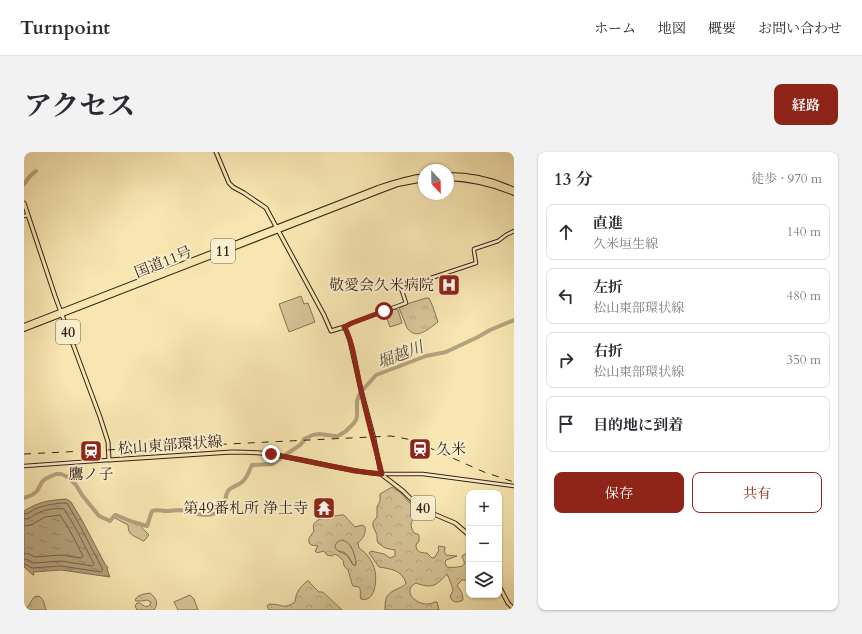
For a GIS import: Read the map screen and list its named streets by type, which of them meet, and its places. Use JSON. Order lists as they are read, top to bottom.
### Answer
{
  "streets": {
    "highway": ["11", "国道11号"],
    "main road": ["40", "松山東部環状線"]
  },
  "crossings": [
    ["国道11号", "松山東部環状線"],
    ["40", "松山東部環状線"]
  ],
  "water": ["堀越川"],
  "places": {
    "hospital": ["敬愛会久米病院"],
    "station": ["久米", "鷹ノ子"],
    "temple": ["第49番札所 浄土寺"]
  },
  "north": "bottom",
  "page": {
    "header": "Turnpoint",
    "nav": [
      "ホーム",
      "地図",
      "概要",
      "お問い合わせ"
    ],
    "title": "アクセス",
    "buttons": [
      "経路",
      ["保存", "共有"]
    ],
    "heading": ["13 分", "徒歩 · 970 m"],
    "list": [
      ["直進", "久米垣生線", "140 m"],
      ["左折", "松山東部環状線", "480 m"],
      ["右折", "松山東部環状線", "350 m"],
      "目的地に到着"
    ],
    "map_buttons": ["+", "−"]
  }
}
